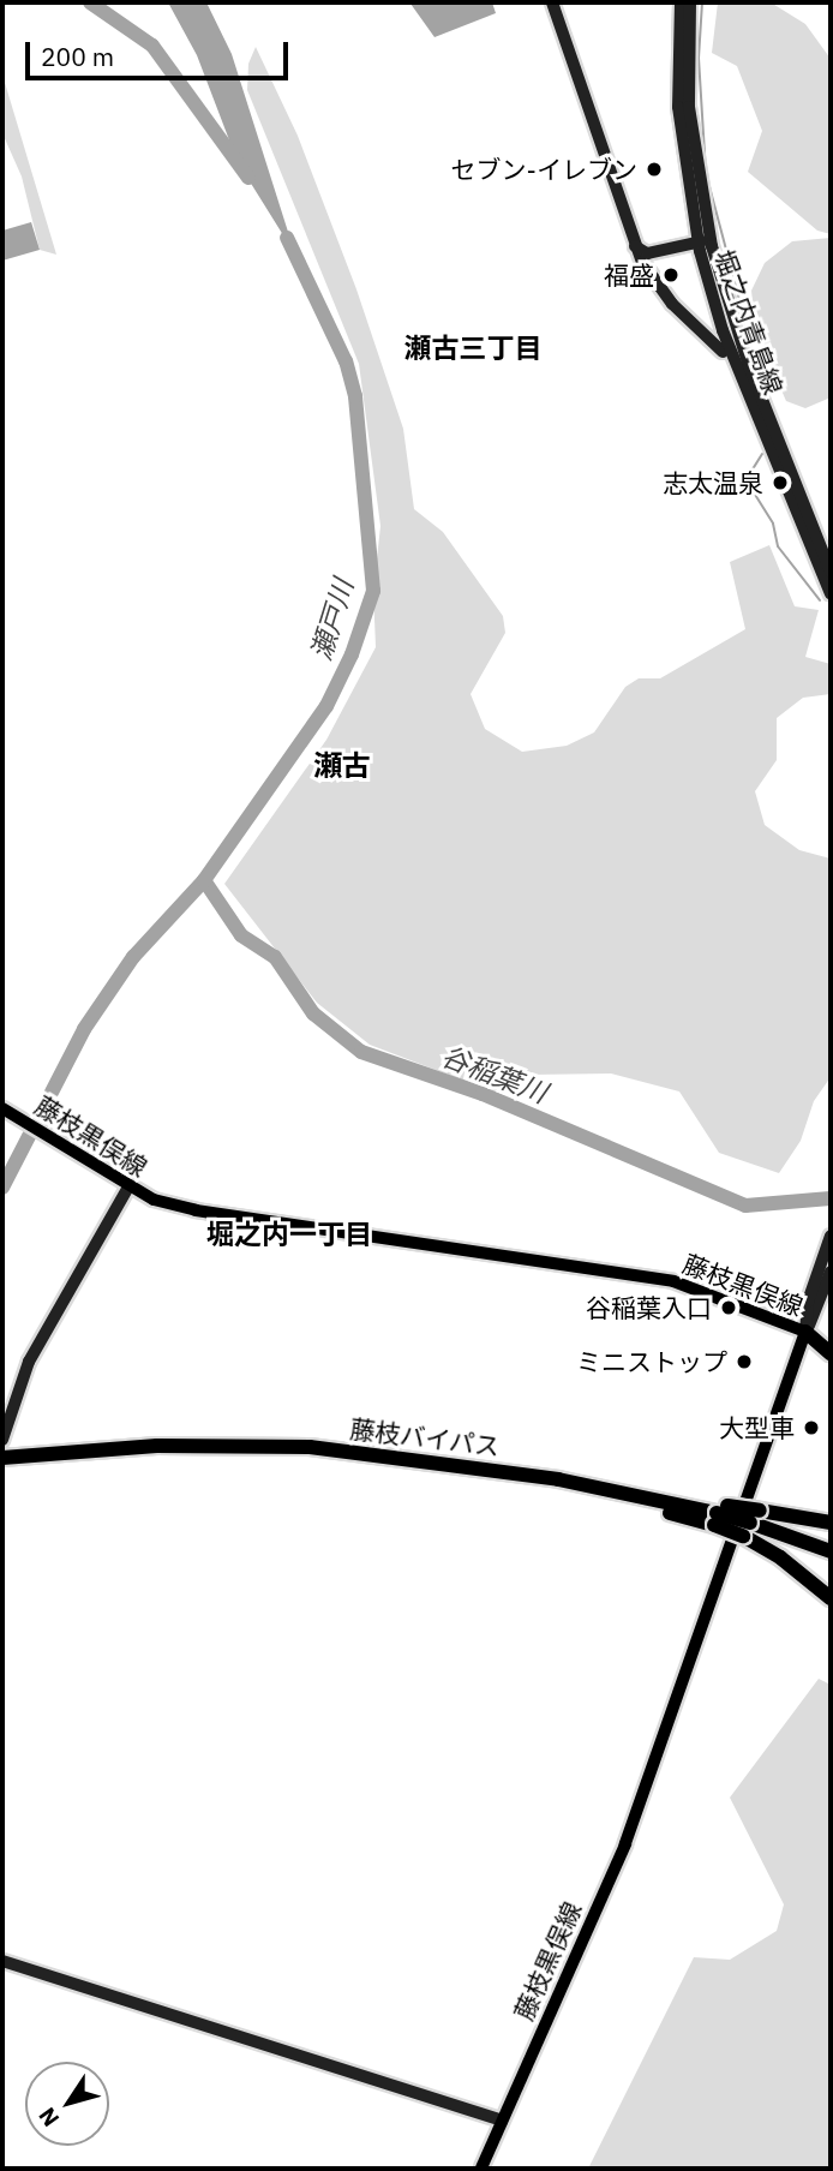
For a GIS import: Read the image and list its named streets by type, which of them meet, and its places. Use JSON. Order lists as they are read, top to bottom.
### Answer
{
  "streets": {
    "highway": ["藤枝バイパス"],
    "main road": ["堀之内青島線", "藤枝黒俣線"]
  },
  "districts": ["瀬古三丁目", "瀬古", "堀之内一丁目"],
  "water": ["瀬戸川", "谷稲葉川"],
  "places": [
    "セブン-イレブン",
    "福盛",
    "志太温泉",
    "谷稲葉入口",
    "ミニストップ",
    "大型車"
  ],
  "scale_bar": "200 m",
  "north": "bottom left"
}
